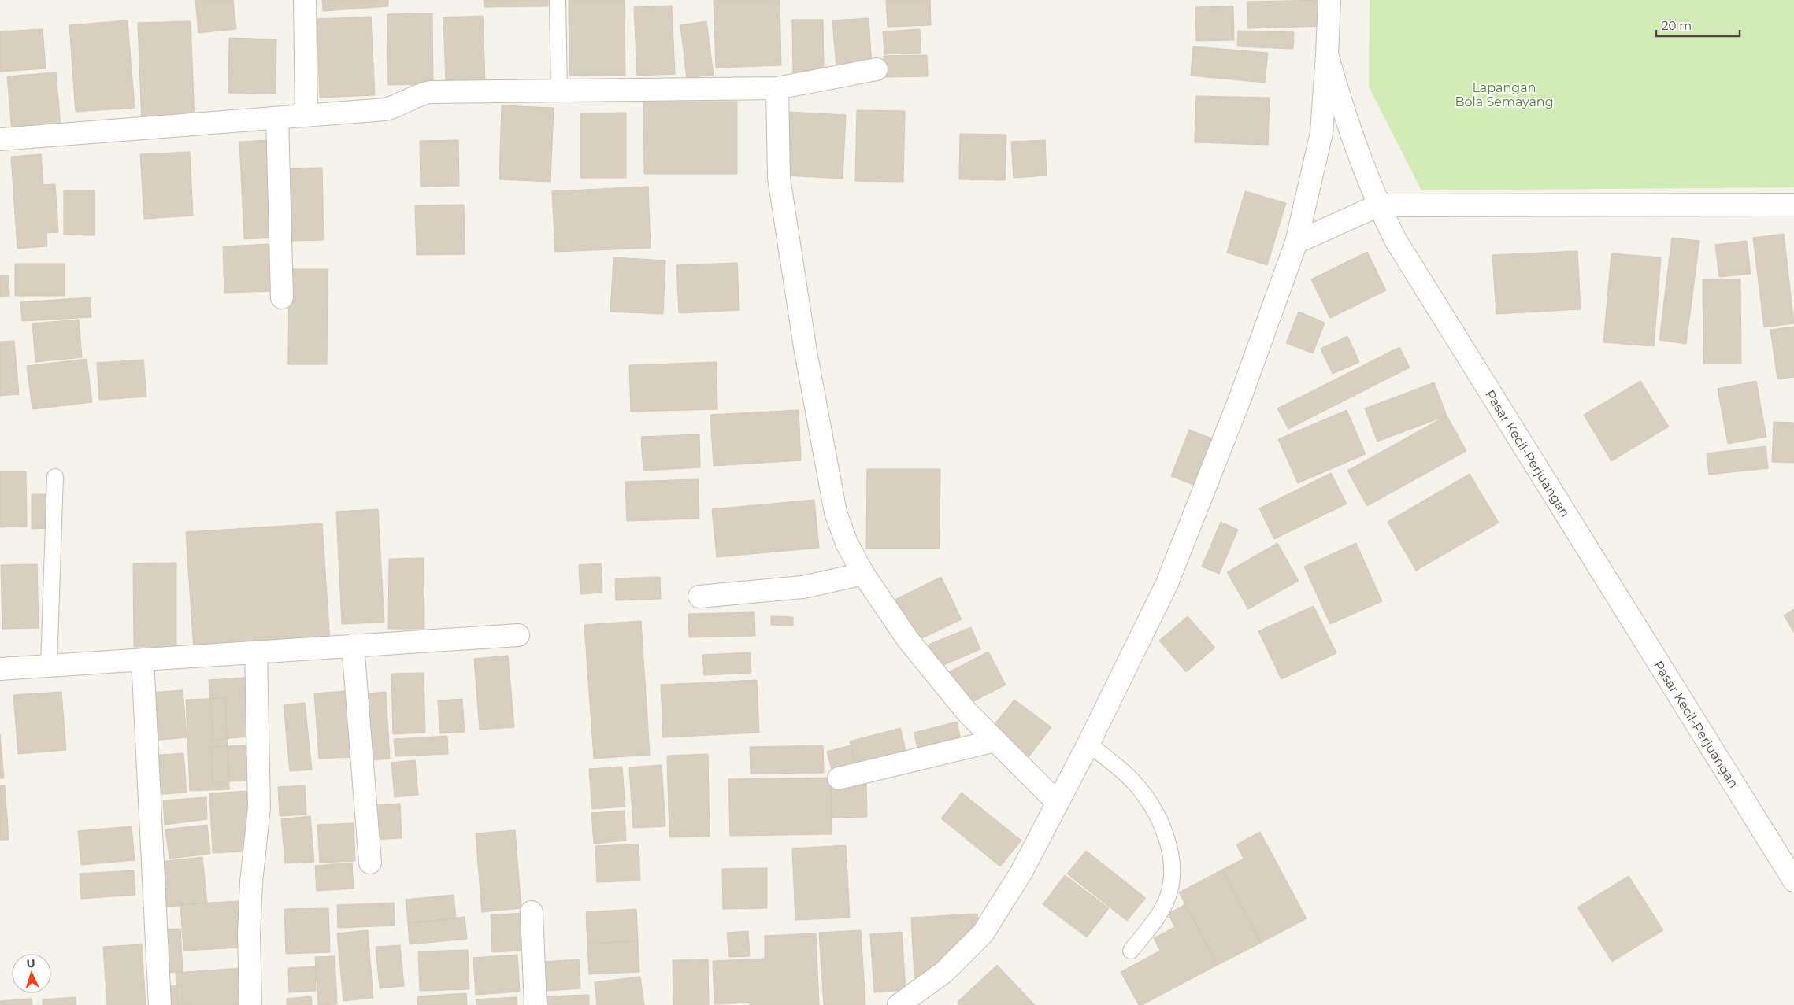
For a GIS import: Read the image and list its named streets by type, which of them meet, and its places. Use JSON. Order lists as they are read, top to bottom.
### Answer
{
  "streets": {
    "street": ["Pasar Kecil-Perjuangan"]
  },
  "parks": ["Lapangan Bola Semayang"],
  "scale_bar": "20 m",
  "north": "top"
}
